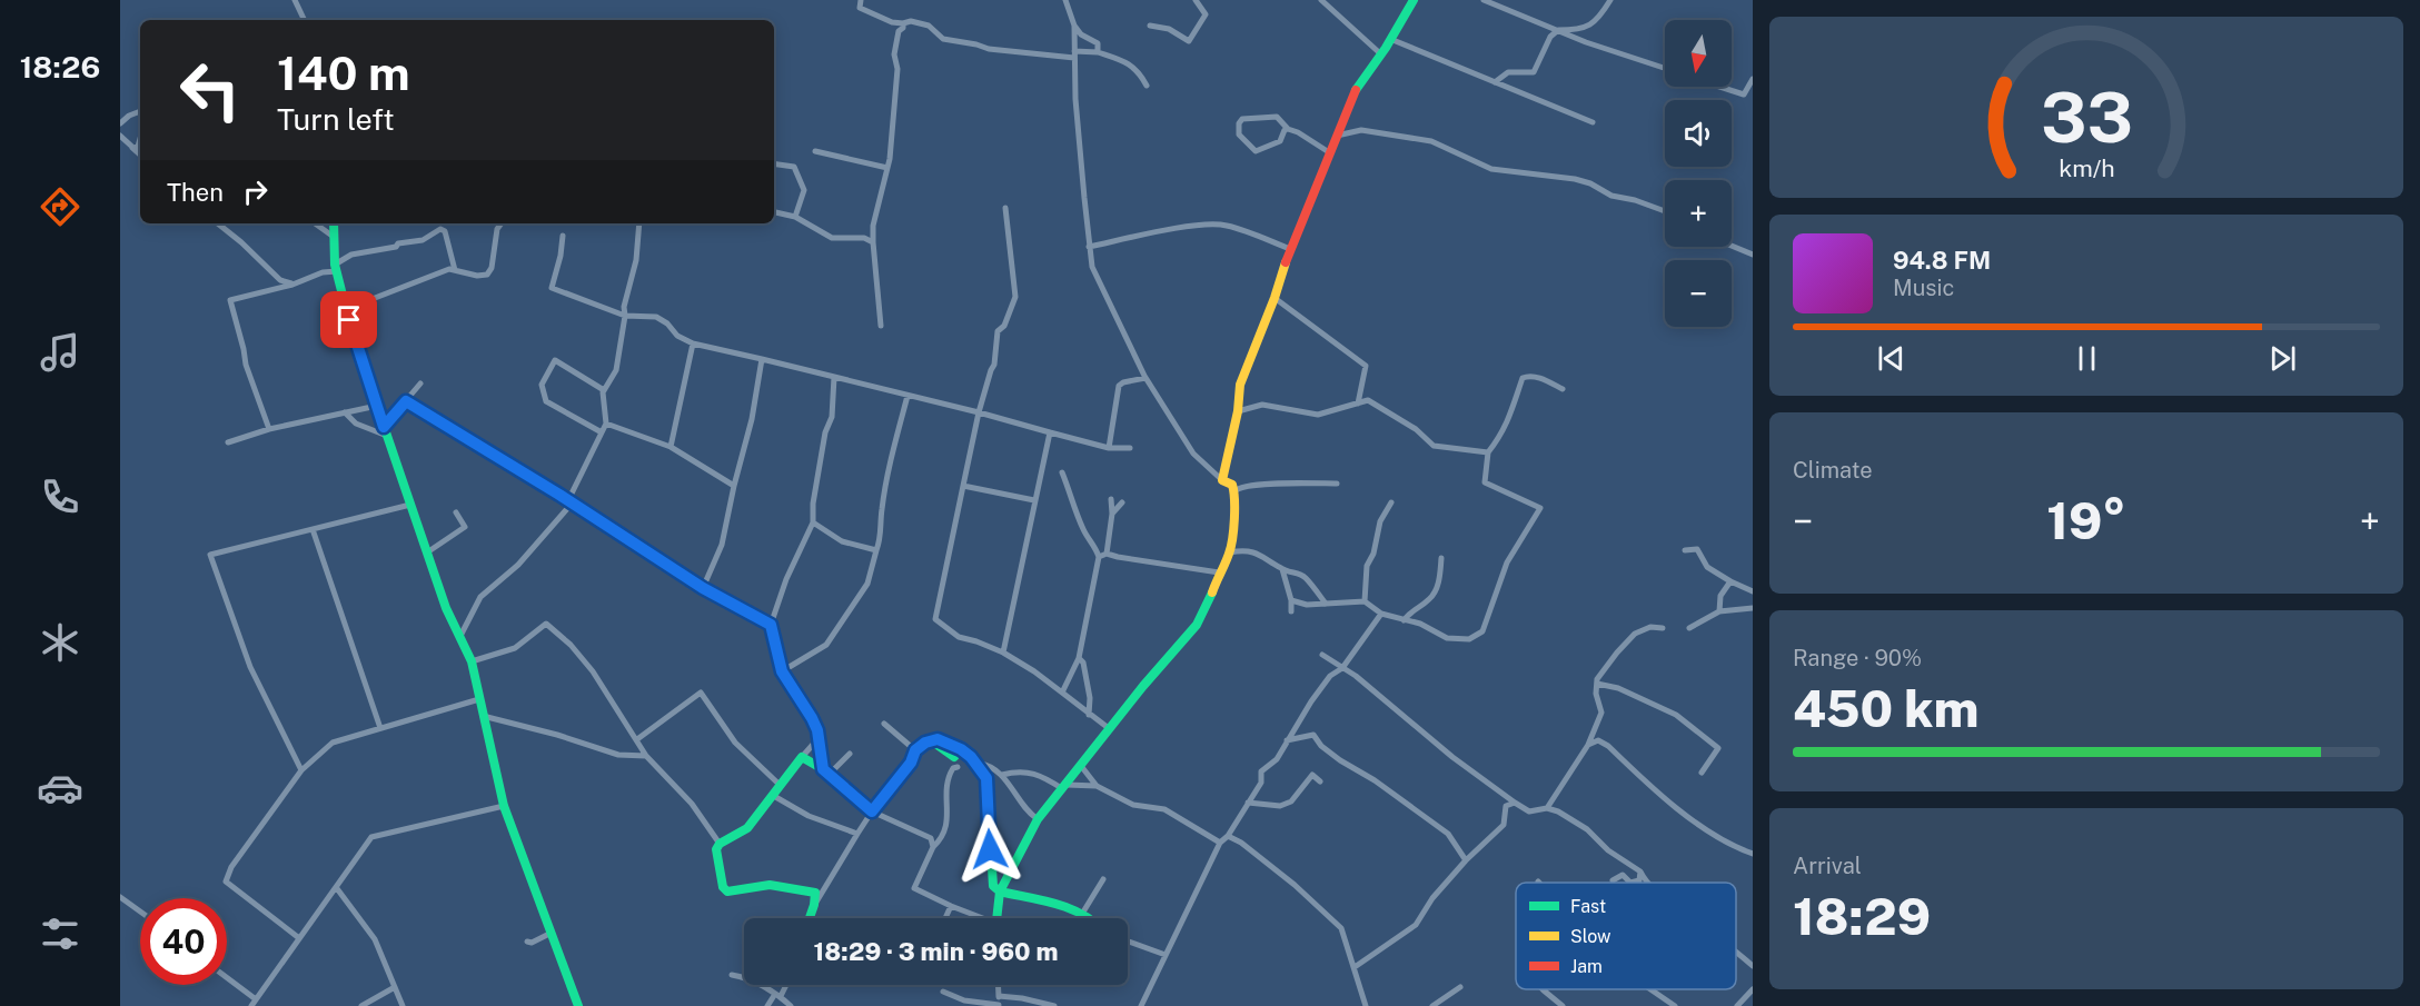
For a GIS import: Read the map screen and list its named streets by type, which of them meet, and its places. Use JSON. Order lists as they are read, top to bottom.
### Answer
{
  "legend": ["Fast", "Slow", "Jam"],
  "north": "bottom",
  "page": {
    "tabs": "18:26",
    "map_buttons": ["+", "−"],
    "turn": ["140 m", "Turn left"],
    "then": "Then",
    "song": ["94.8 FM", "Music"],
    "tile": [
      "Climate",
      ["Range · 90%", "450 km"],
      ["Arrival", "18:29"]
    ],
    "heat": ["−", "19°", "+"],
    "limit": "40",
    "trip": "18:29 · 3 min · 960 m",
    "gauge": ["33", "km/h"]
  }
}
